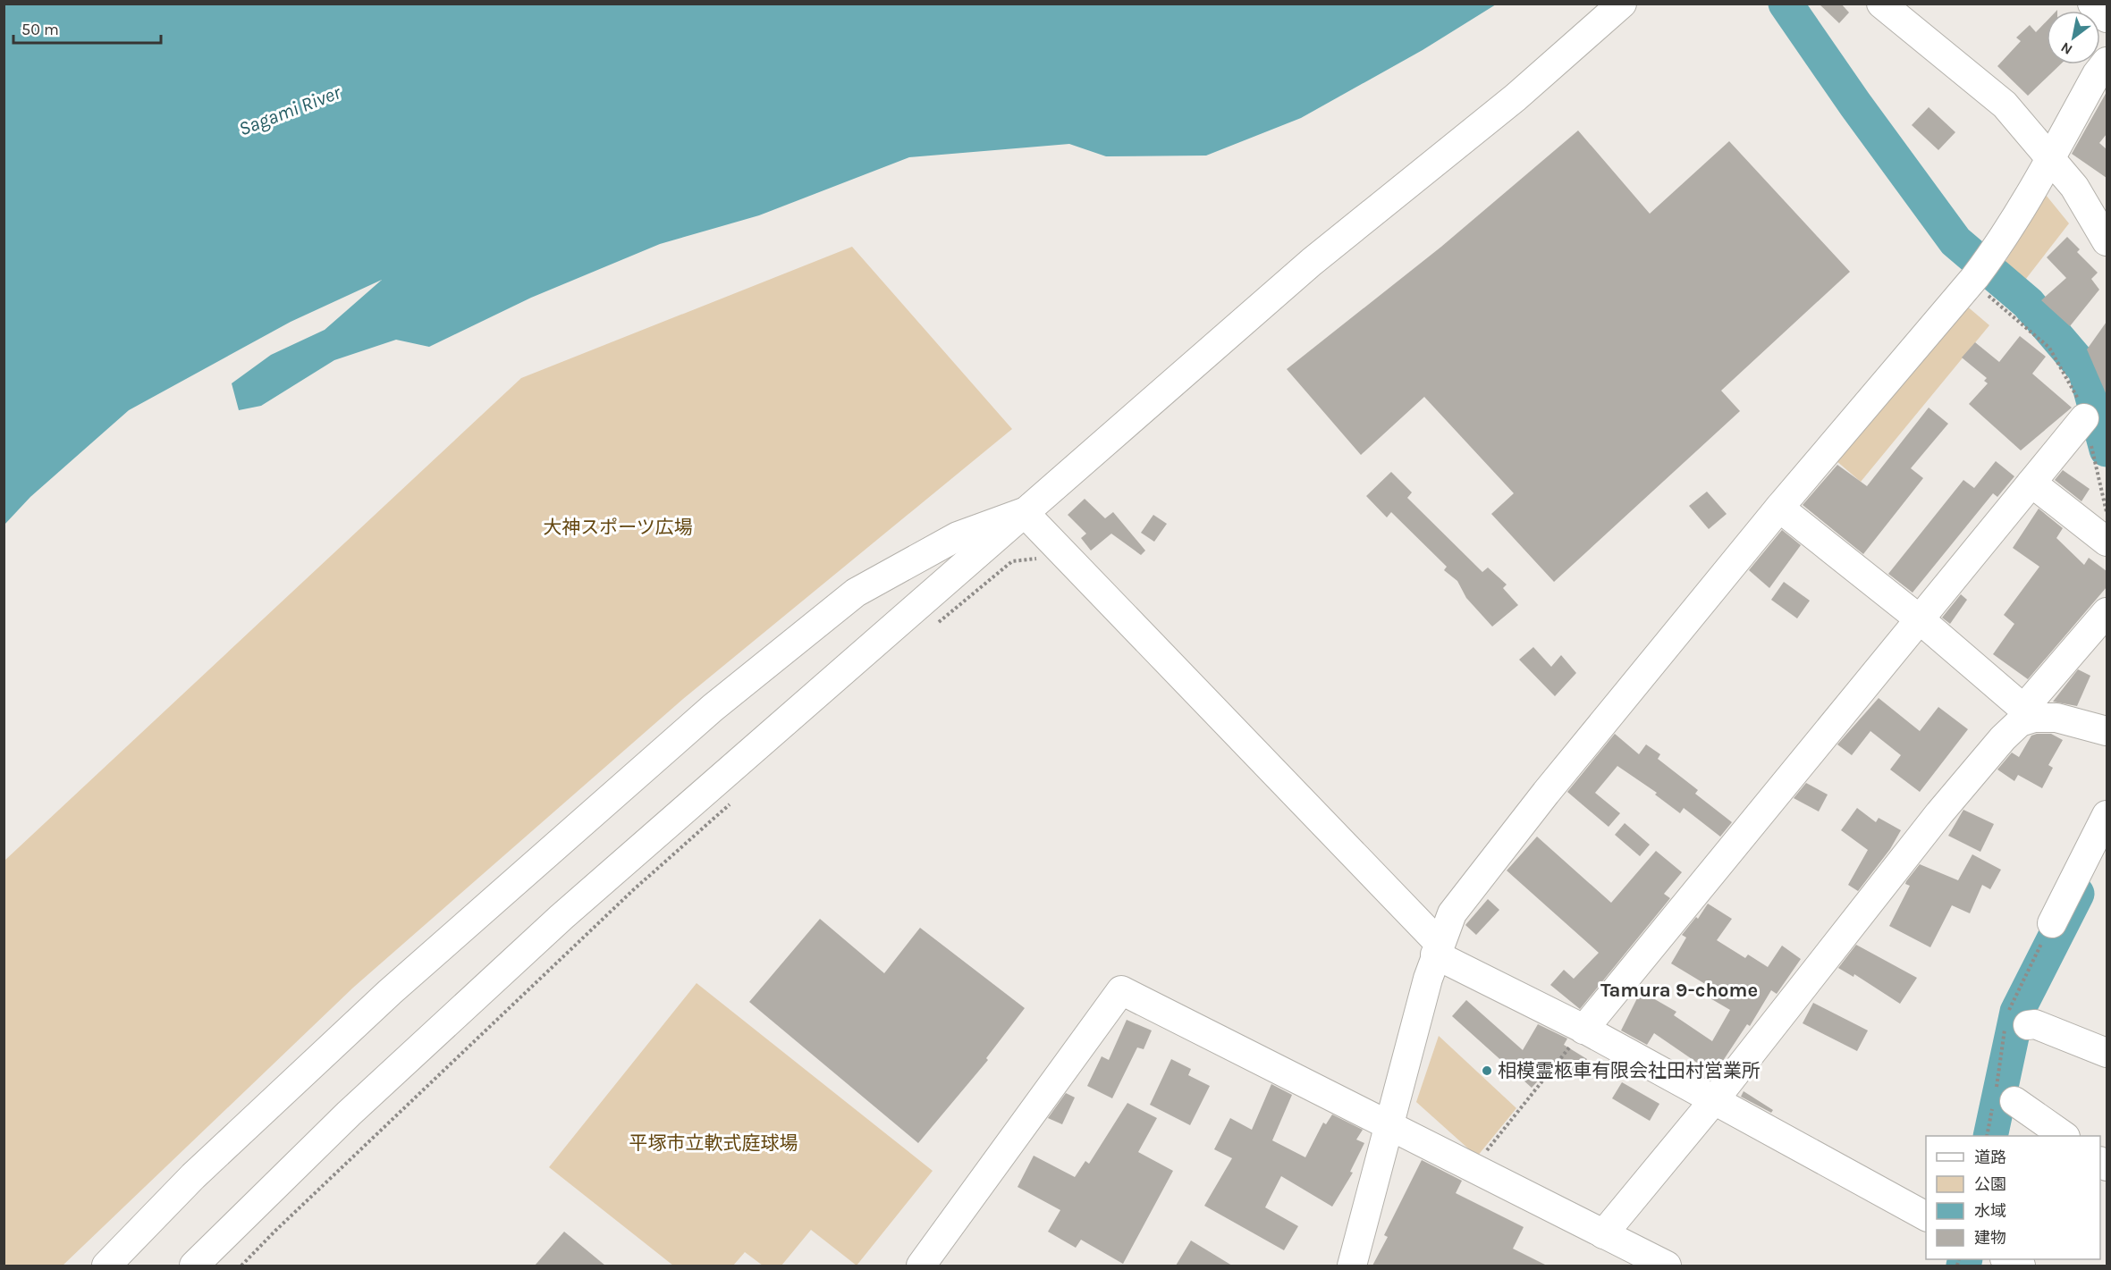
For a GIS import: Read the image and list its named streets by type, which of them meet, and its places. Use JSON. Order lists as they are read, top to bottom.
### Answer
{
  "districts": ["Tamura 9-chome"],
  "water": ["Sagami River"],
  "parks": ["大神スポーツ広場", "平塚市立軟式庭球場"],
  "places": ["相模霊柩車有限会社田村営業所"],
  "legend": [
    "道路",
    "公園",
    "水域",
    "建物"
  ],
  "scale_bar": "50 m",
  "north": "bottom left"
}
